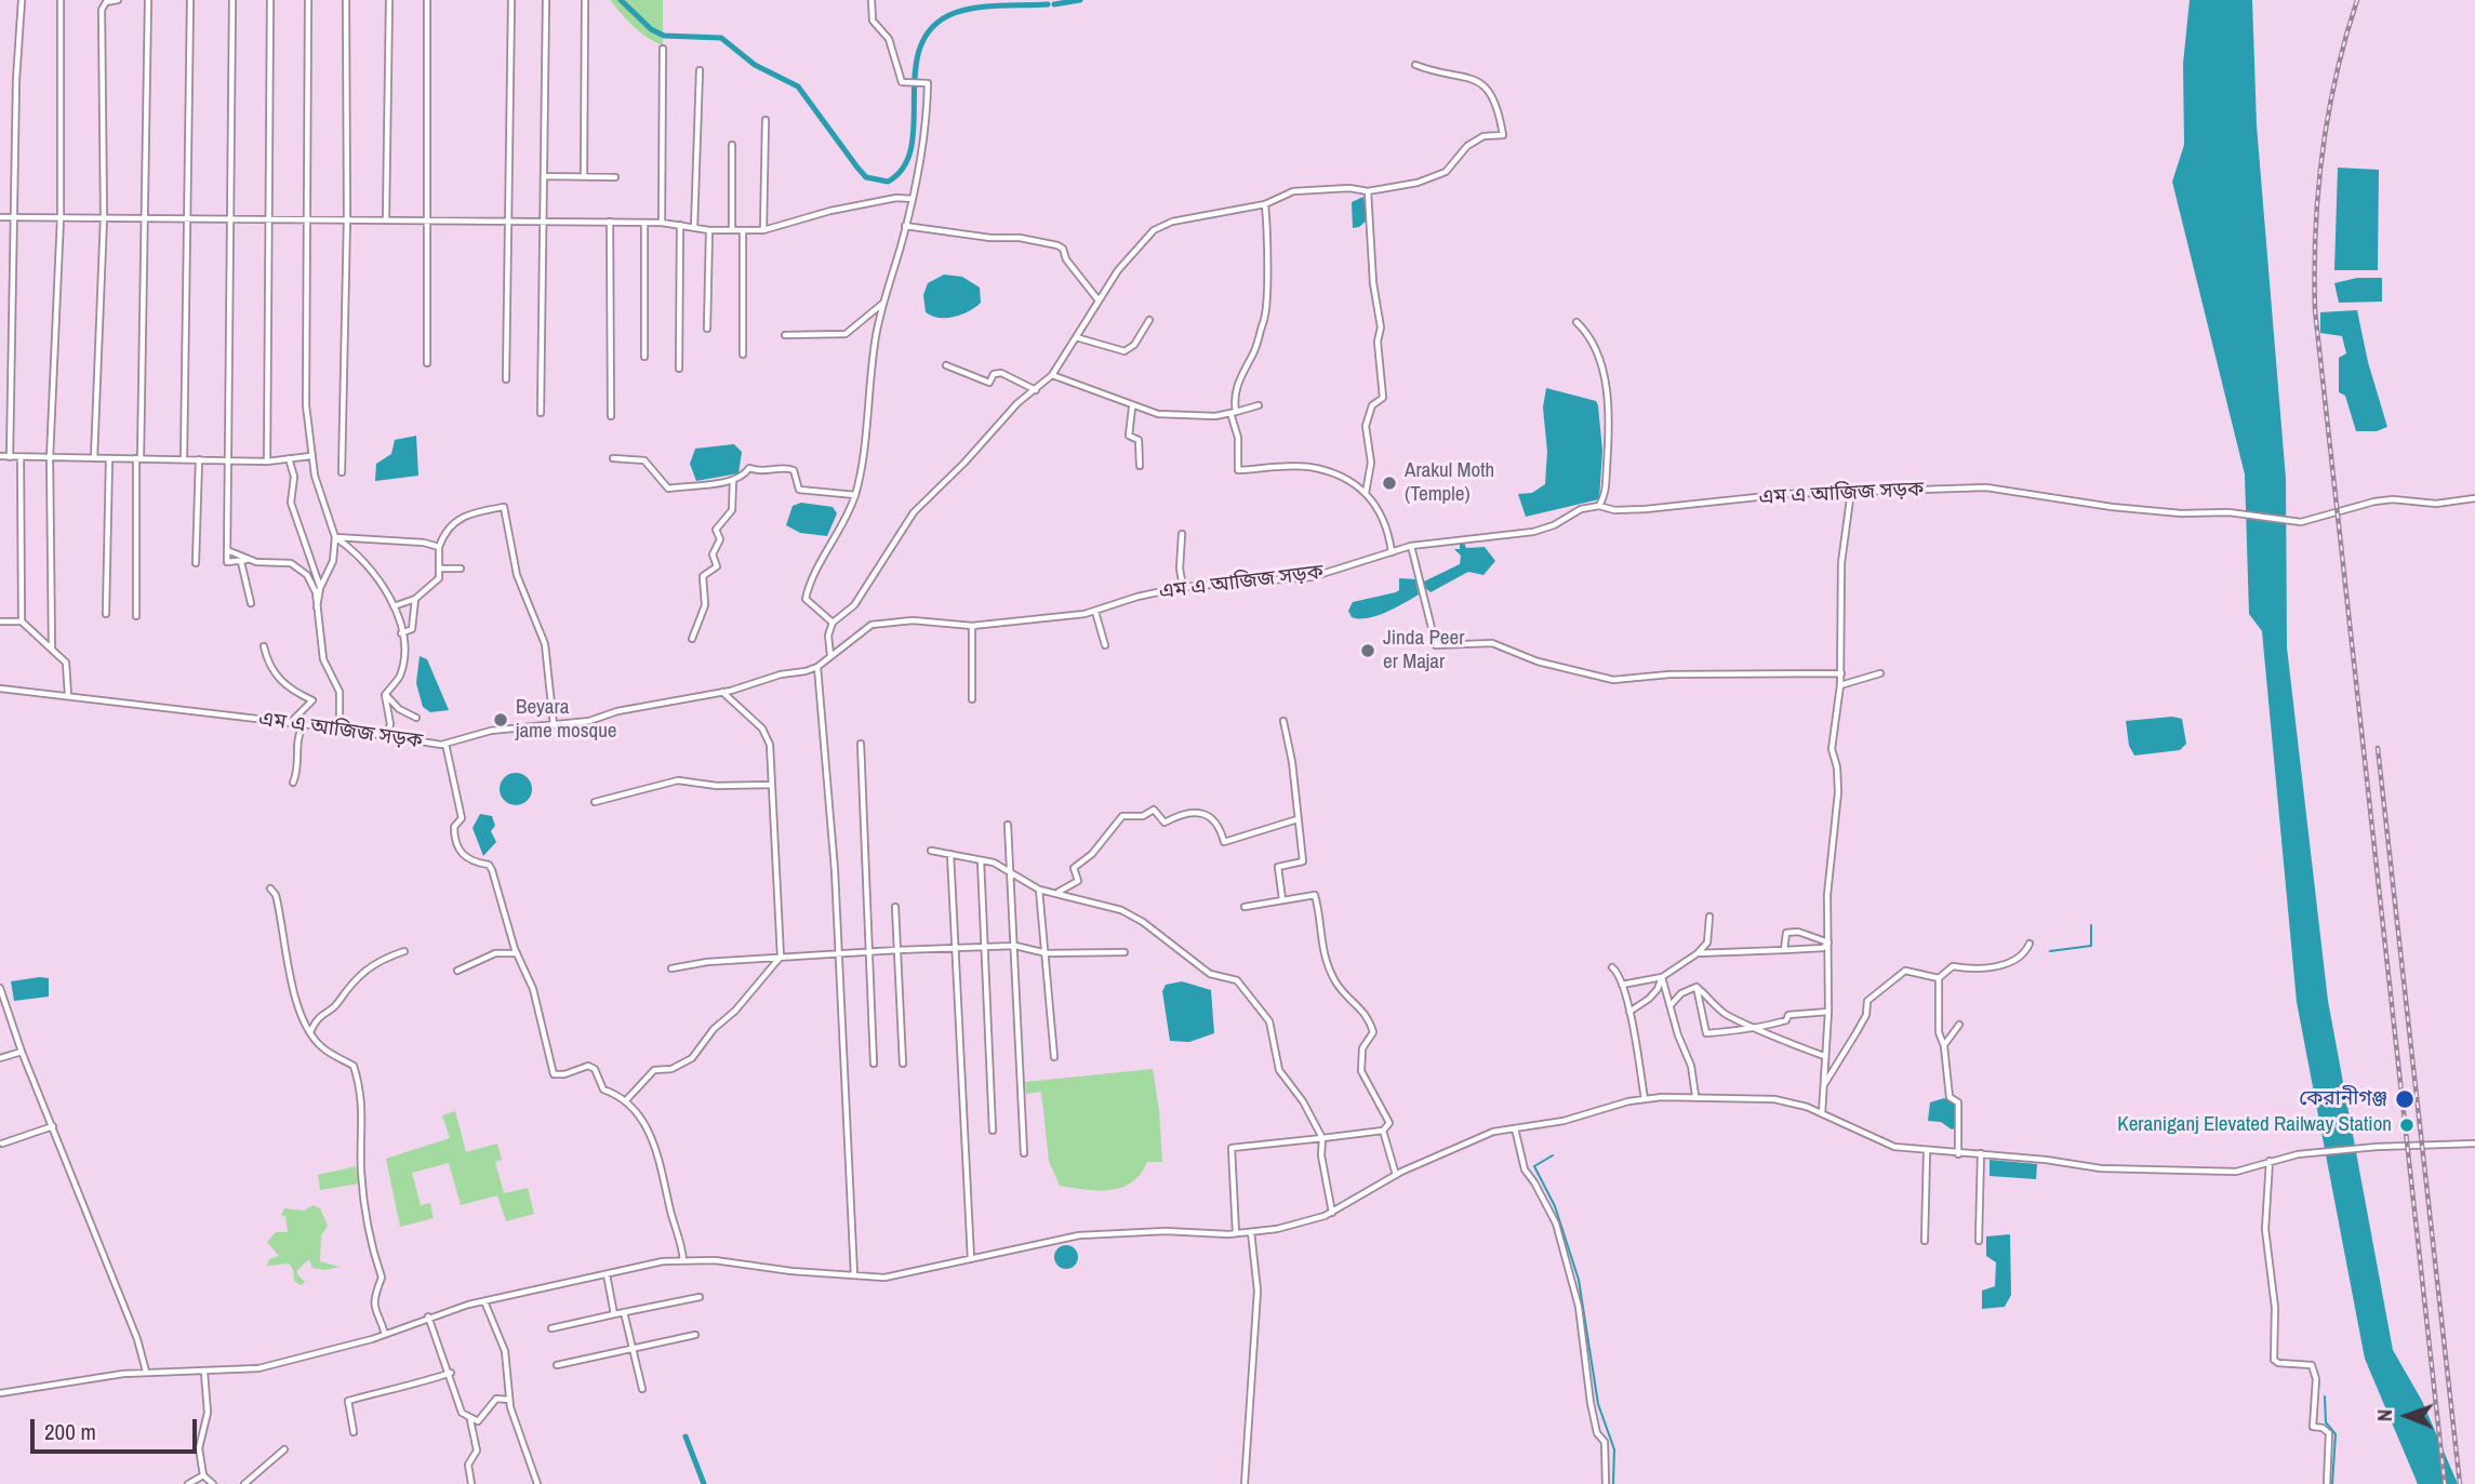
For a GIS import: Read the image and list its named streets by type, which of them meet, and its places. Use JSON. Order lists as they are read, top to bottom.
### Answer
{
  "streets": {
    "street": ["এম এ আজিজ সড়ক"]
  },
  "places": [
    "Arakul Moth (Temple)",
    "Jinda Peer er Majar",
    "Beyara jame mosque",
    "কেরানীগঞ্জ",
    "Keraniganj Elevated Railway Station"
  ],
  "scale_bar": "200 m",
  "north": "left"
}
